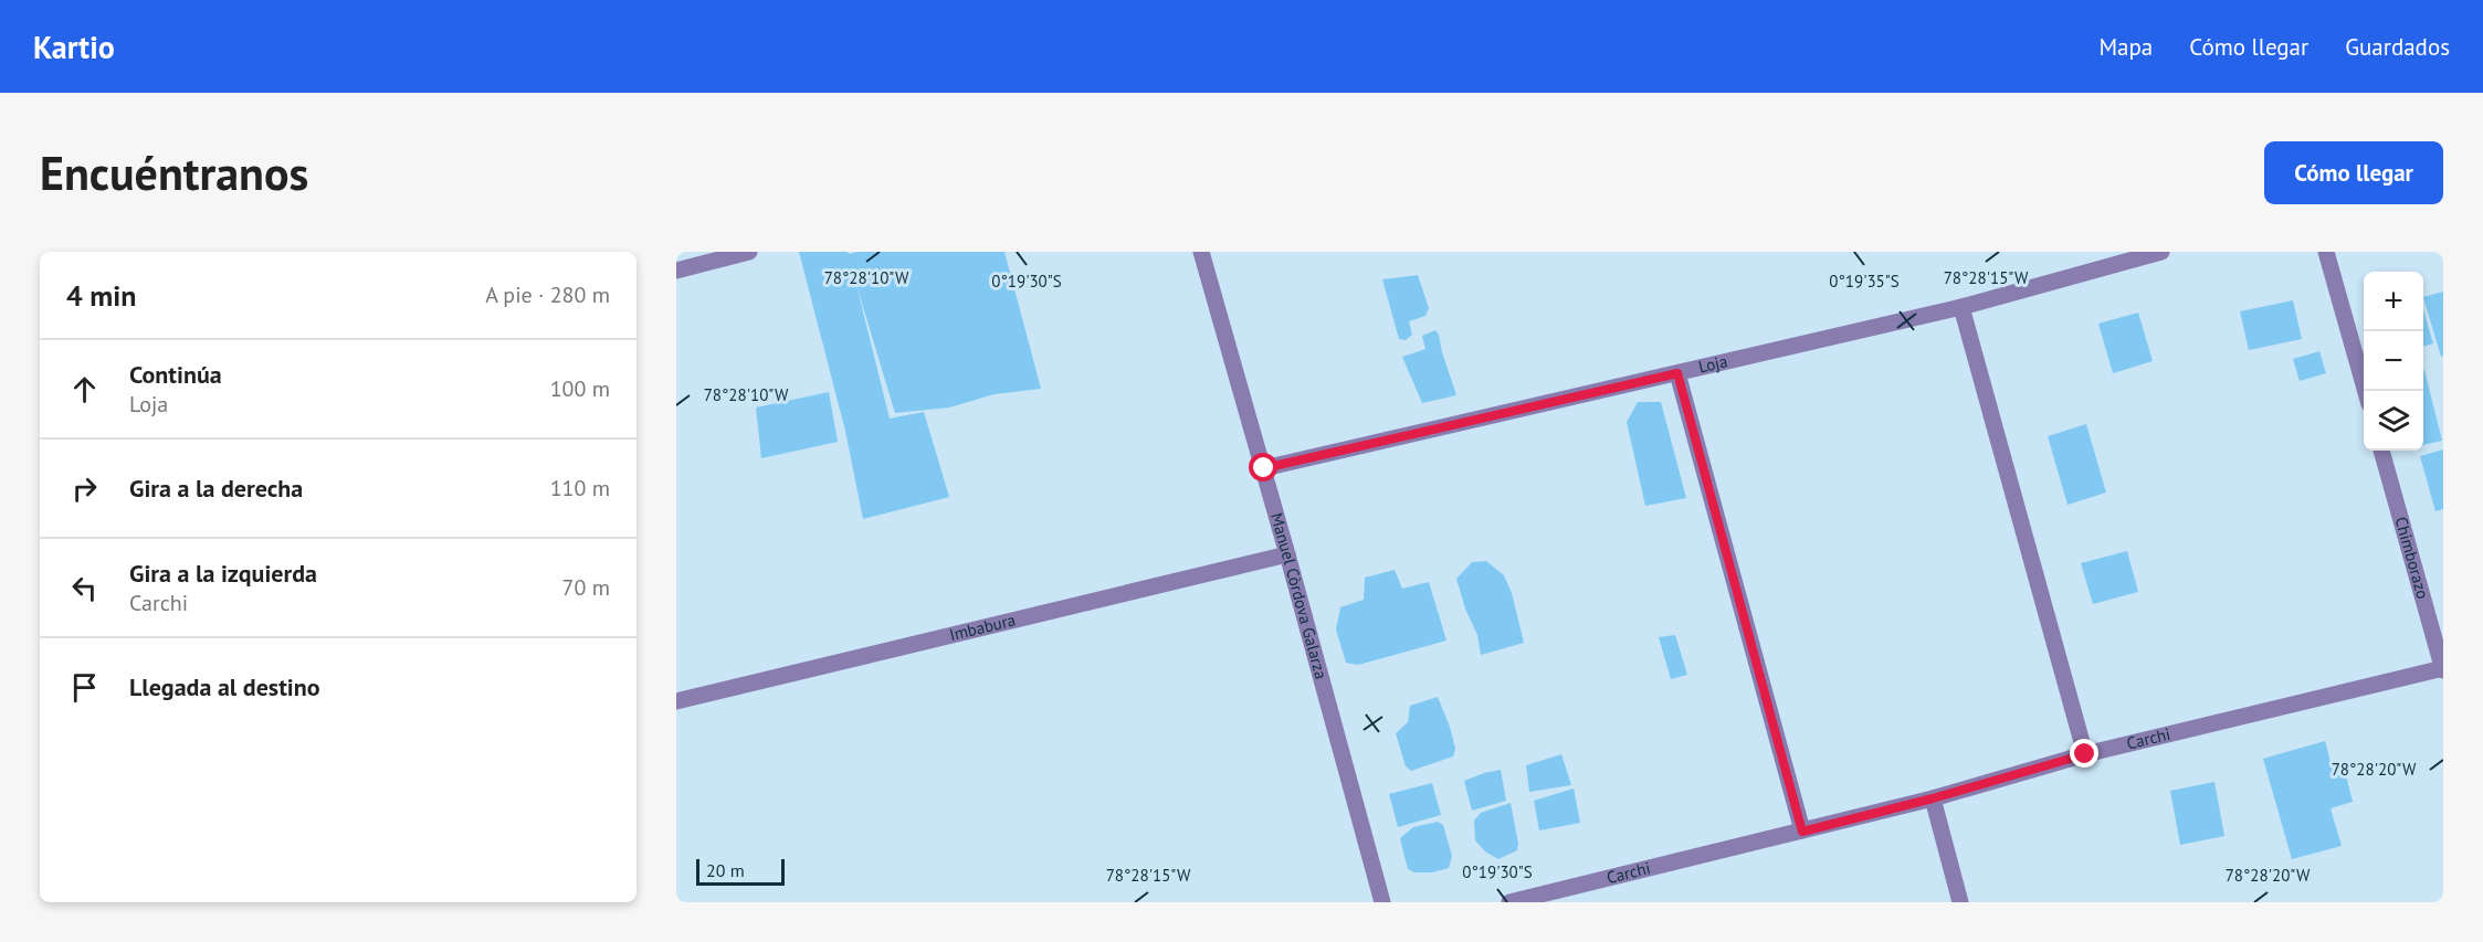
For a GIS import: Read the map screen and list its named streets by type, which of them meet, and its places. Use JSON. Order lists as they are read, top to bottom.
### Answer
{
  "streets": {
    "street": [
      "Loja",
      "Chimborazo",
      "Manuel Còrdova Galarza",
      "Imbabura",
      "Carchi"
    ]
  },
  "crossings": [
    ["Loja", "Manuel Còrdova Galarza"],
    ["Chimborazo", "Carchi"],
    ["Manuel Còrdova Galarza", "Imbabura"]
  ],
  "scale_bar": "20 m",
  "page": {
    "header": "Kartio",
    "nav": ["Mapa", "Cómo llegar", "Guardados"],
    "buttons": "Cómo llegar",
    "title": "Encuéntranos",
    "heading": ["4 min", "A pie · 280 m"],
    "map_buttons": ["+", "−"],
    "list": [
      ["Continúa", "Loja", "100 m"],
      ["Gira a la derecha", "110 m"],
      ["Gira a la izquierda", "Carchi", "70 m"],
      "Llegada al destino"
    ],
    "scale": "20 m"
  },
  "coordinates": [
    "78°28'10\"W",
    "78°28'15\"W",
    "0°19'30\"S",
    "0°19'35\"S",
    "78°28'20\"W"
  ]
}
